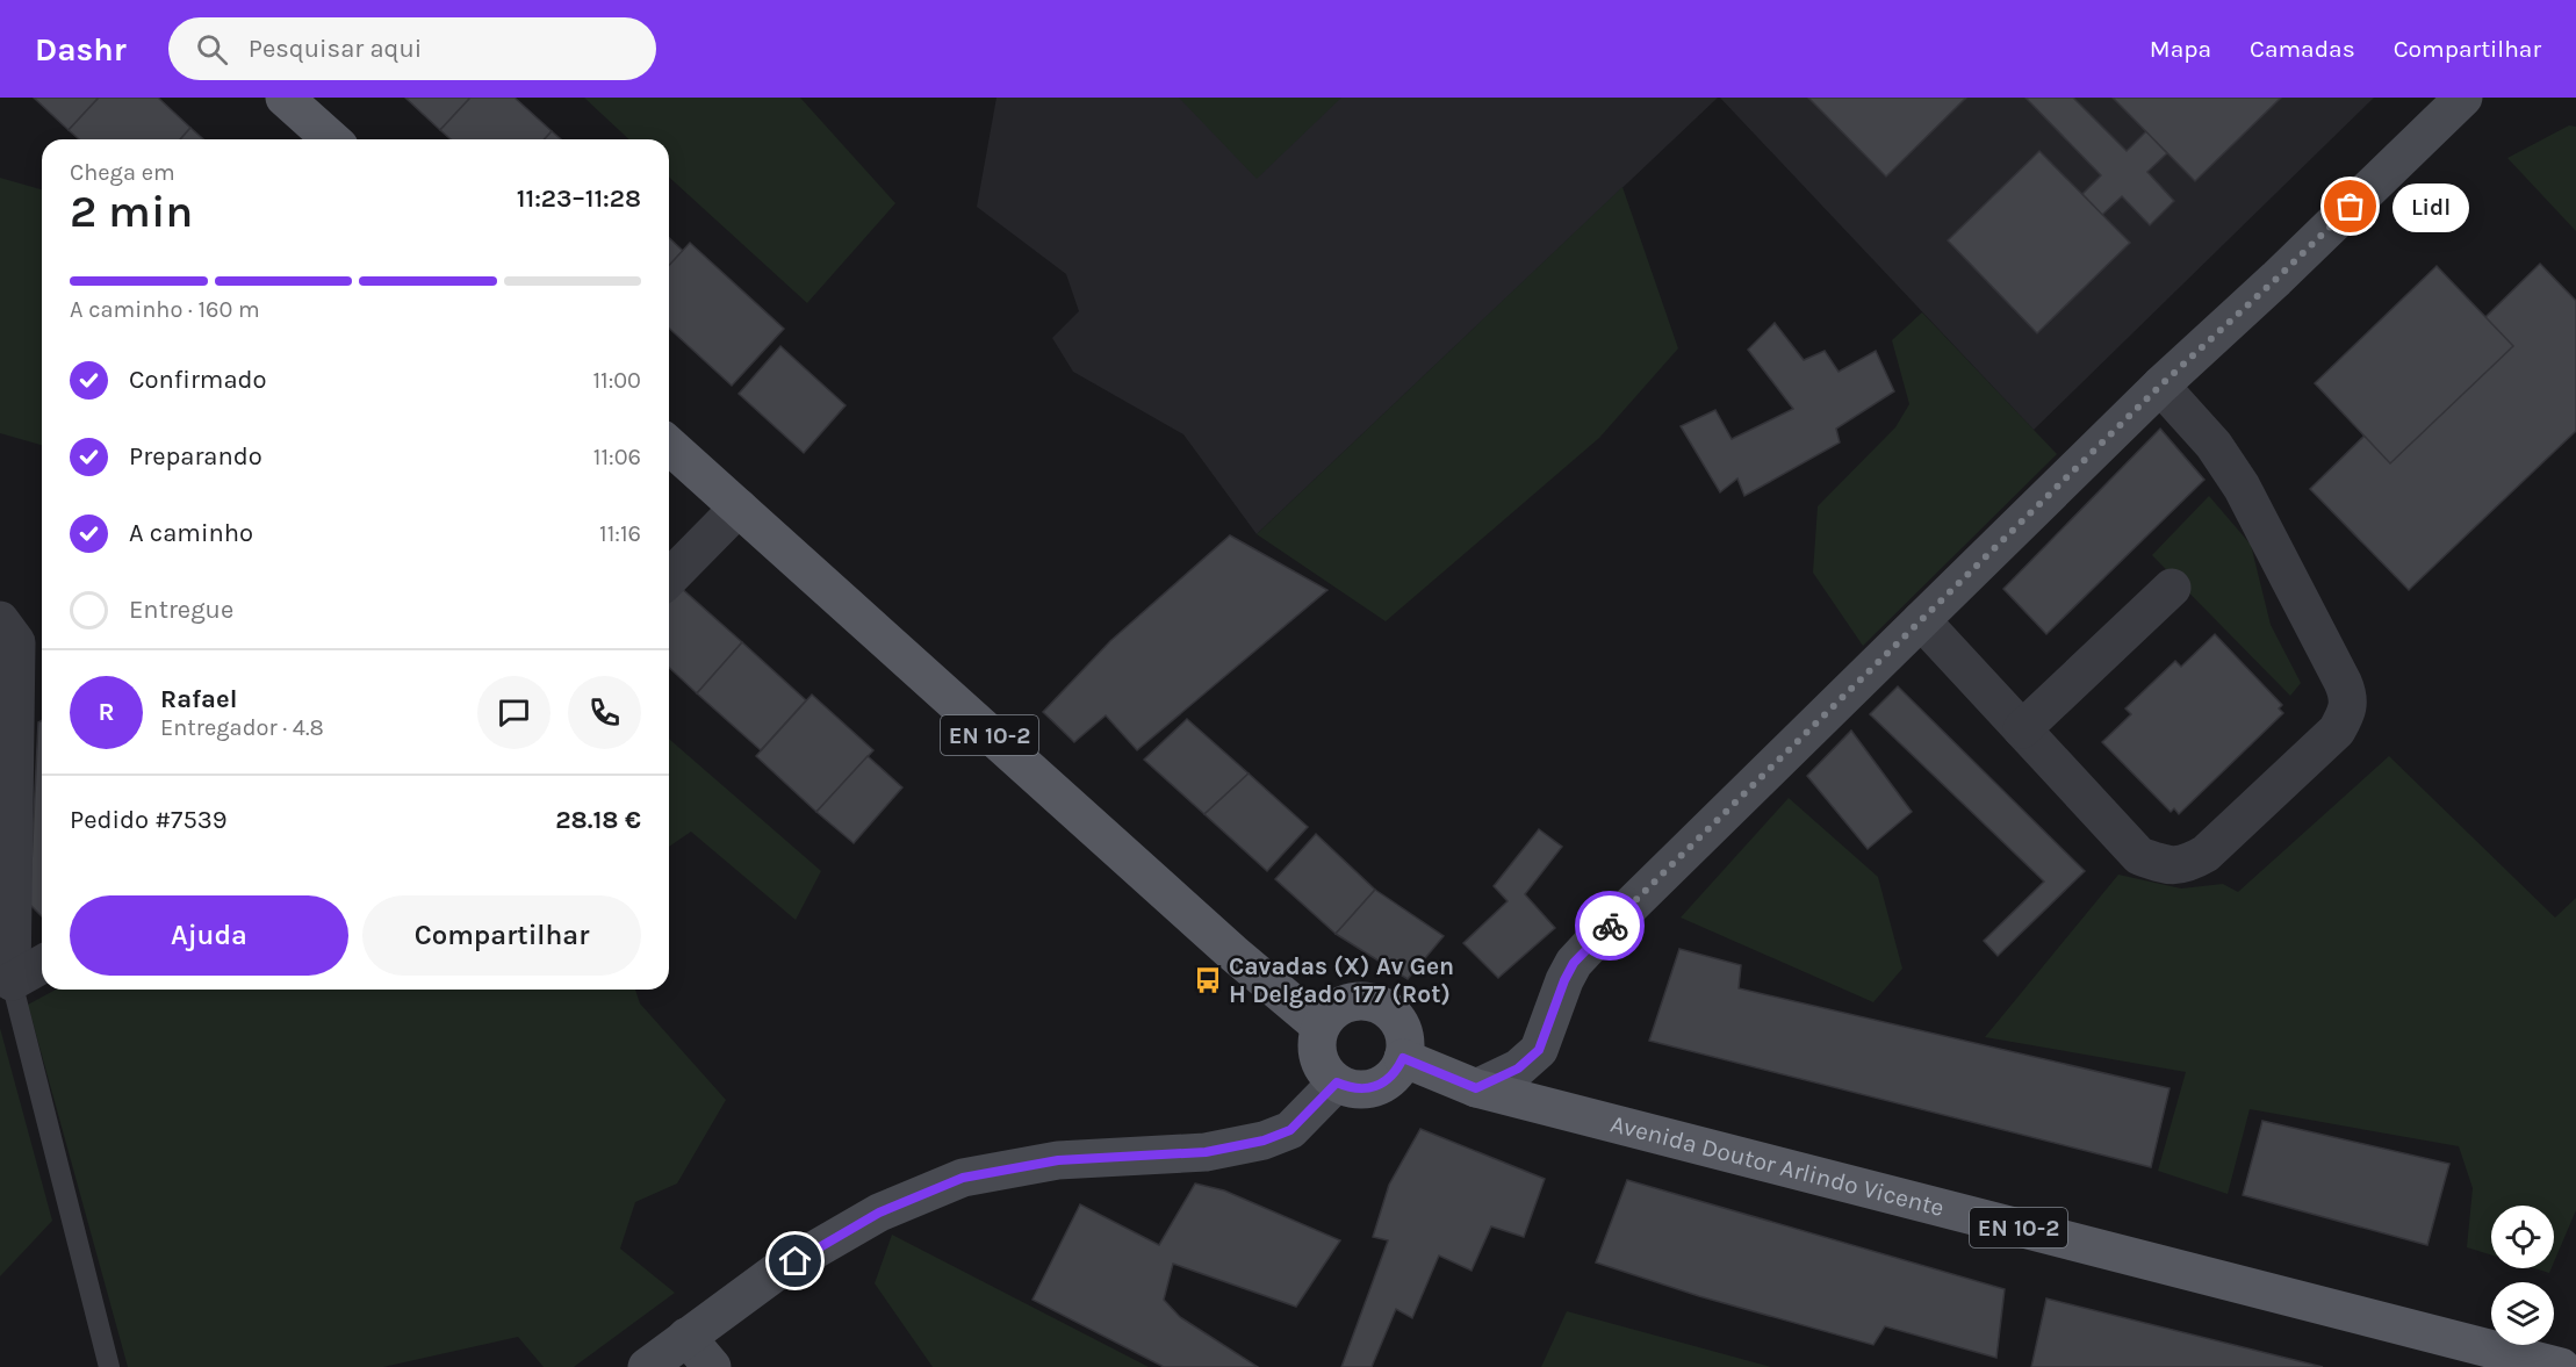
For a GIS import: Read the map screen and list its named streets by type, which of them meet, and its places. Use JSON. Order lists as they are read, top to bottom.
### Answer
{
  "streets": {
    "main road": ["EN 10-2", "Avenida Doutor Arlindo Vicente"]
  },
  "crossings": [
    ["EN 10-2", "Avenida Doutor Arlindo Vicente"]
  ],
  "places": {
    "other": ["Lidl"],
    "bus stop": ["Cavadas (X) Av Gen H Delgado 177 (Rot)"]
  },
  "page": {
    "header": "Dashr",
    "search": "Pesquisar aqui",
    "nav": ["Mapa", "Camadas", "Compartilhar"],
    "heading": ["2 min", "Chega em", "11:23–11:28"],
    "panel": [
      "Rafael",
      "Entregador · 4.8",
      "Pedido #7539",
      "28.18 €"
    ],
    "bubble": "Lidl",
    "bar": "A caminho · 160 m",
    "list": [
      ["Confirmado", "11:00"],
      ["Preparando", "11:06"],
      ["A caminho", "11:16"],
      "Entregue"
    ],
    "round": "R",
    "buttons": ["Ajuda", "Compartilhar"]
  }
}
